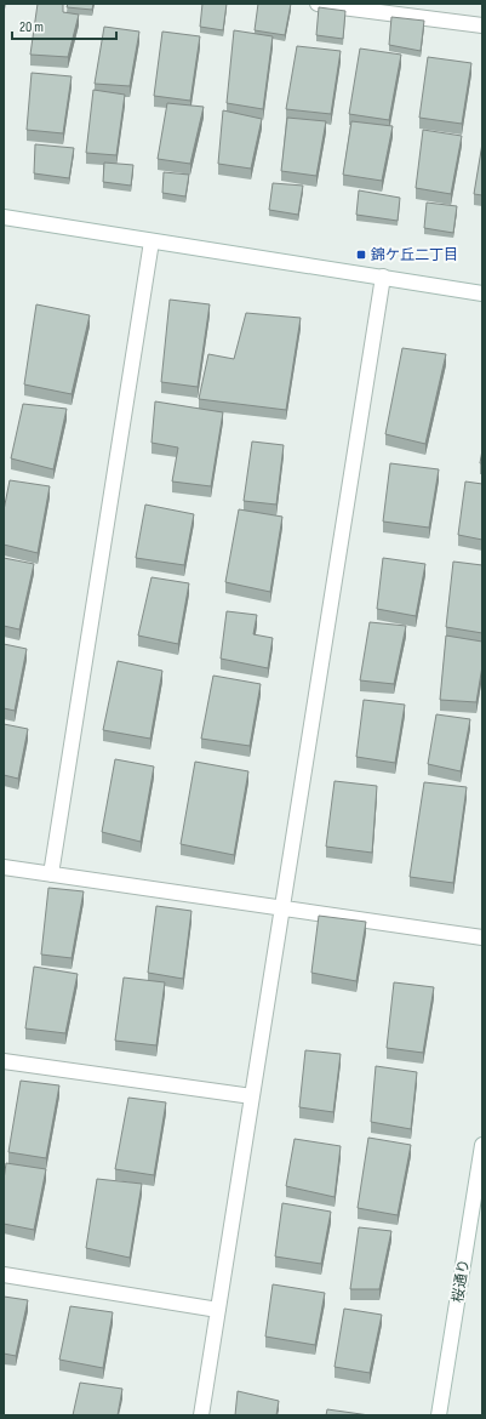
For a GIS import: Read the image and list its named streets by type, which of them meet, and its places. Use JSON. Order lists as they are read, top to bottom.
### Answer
{
  "streets": {
    "street": ["桜通り"]
  },
  "places": {
    "transit": ["錦ケ丘二丁目"]
  },
  "scale_bar": "20 m"
}
